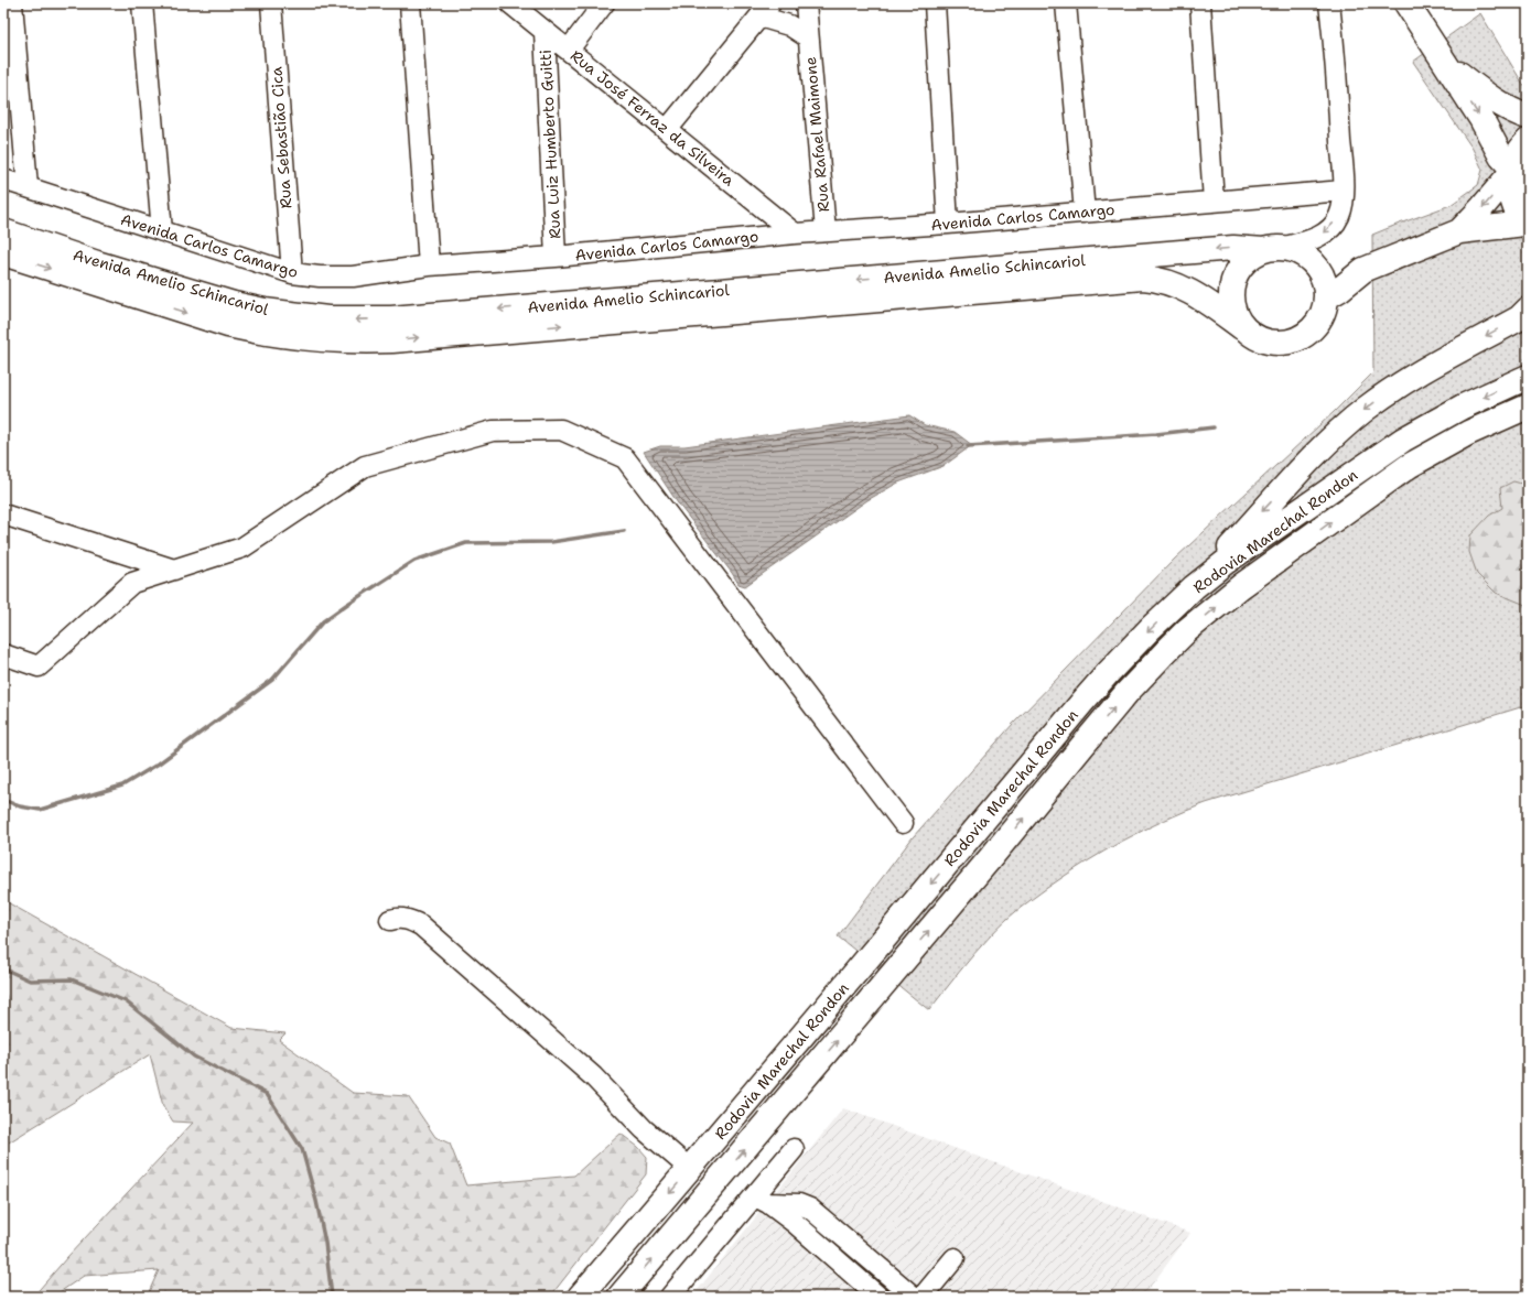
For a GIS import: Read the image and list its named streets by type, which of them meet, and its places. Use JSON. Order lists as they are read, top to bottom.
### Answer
{
  "streets": {
    "main road": ["Avenida Amelio Schincariol", "Rodovia Marechal Rondon"],
    "street": [
      "Rua José Ferraz da Silveira",
      "Rua Rafael Maimone",
      "Rua Sebastião Cica",
      "Rua Luiz Humberto Guitti",
      "Avenida Carlos Camargo"
    ]
  },
  "crossings": [
    ["Rua José Ferraz da Silveira", "Rua Luiz Humberto Guitti"],
    ["Rua José Ferraz da Silveira", "Avenida Carlos Camargo"],
    ["Rua Rafael Maimone", "Avenida Carlos Camargo"],
    ["Rua Sebastião Cica", "Avenida Carlos Camargo"],
    ["Rua Luiz Humberto Guitti", "Avenida Carlos Camargo"]
  ]
}
